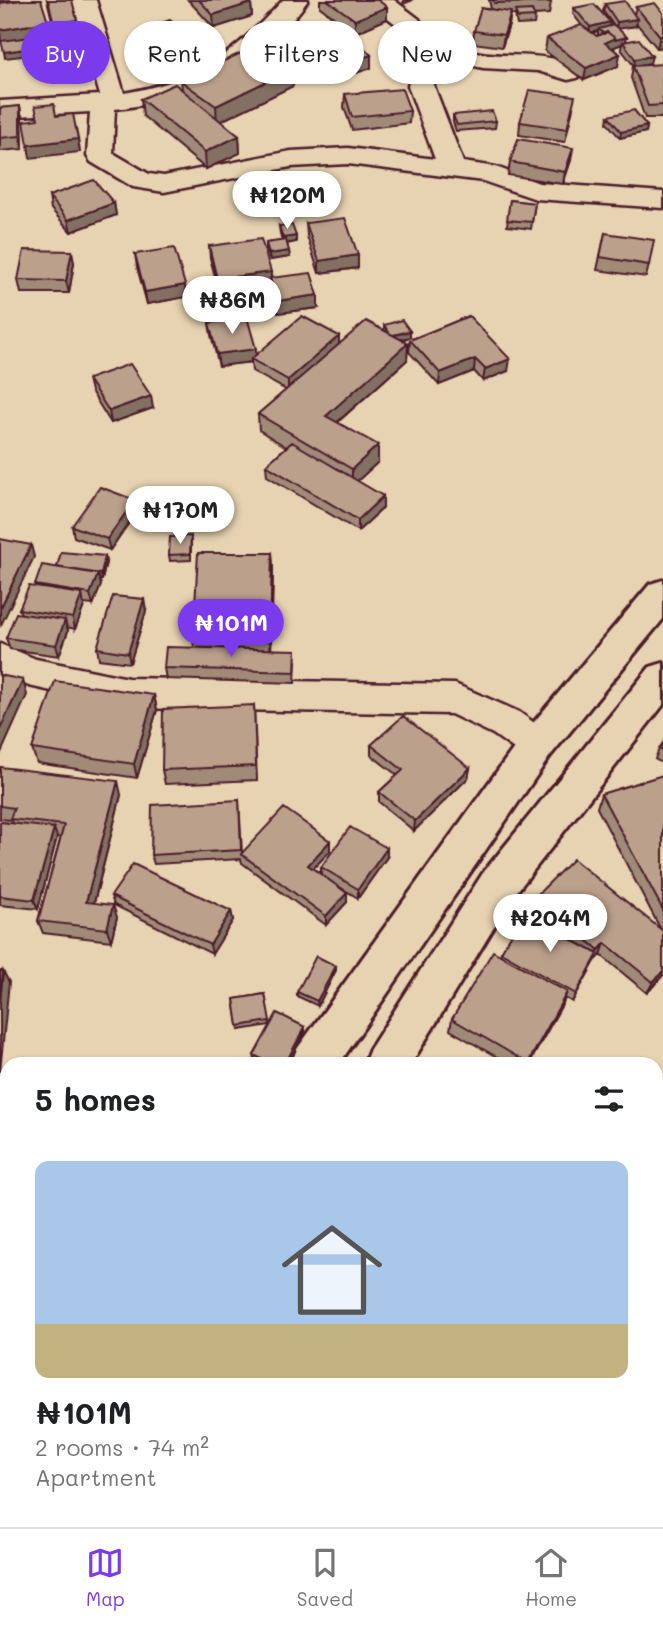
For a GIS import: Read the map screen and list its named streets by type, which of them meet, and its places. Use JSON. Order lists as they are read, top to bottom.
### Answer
{
  "page": {
    "chip": [
      "Buy",
      "Rent",
      "Filters",
      "New"
    ],
    "price": [
      "₦120M",
      "₦86M",
      "₦170M",
      "₦101M",
      "₦204M"
    ],
    "heading": "5 homes",
    "list": [
      {
        "name": "₦101M",
        "note": "2 rooms · 74 m² · Apartment"
      }
    ],
    "tabs": ["Map", "Saved", "Home"]
  }
}
